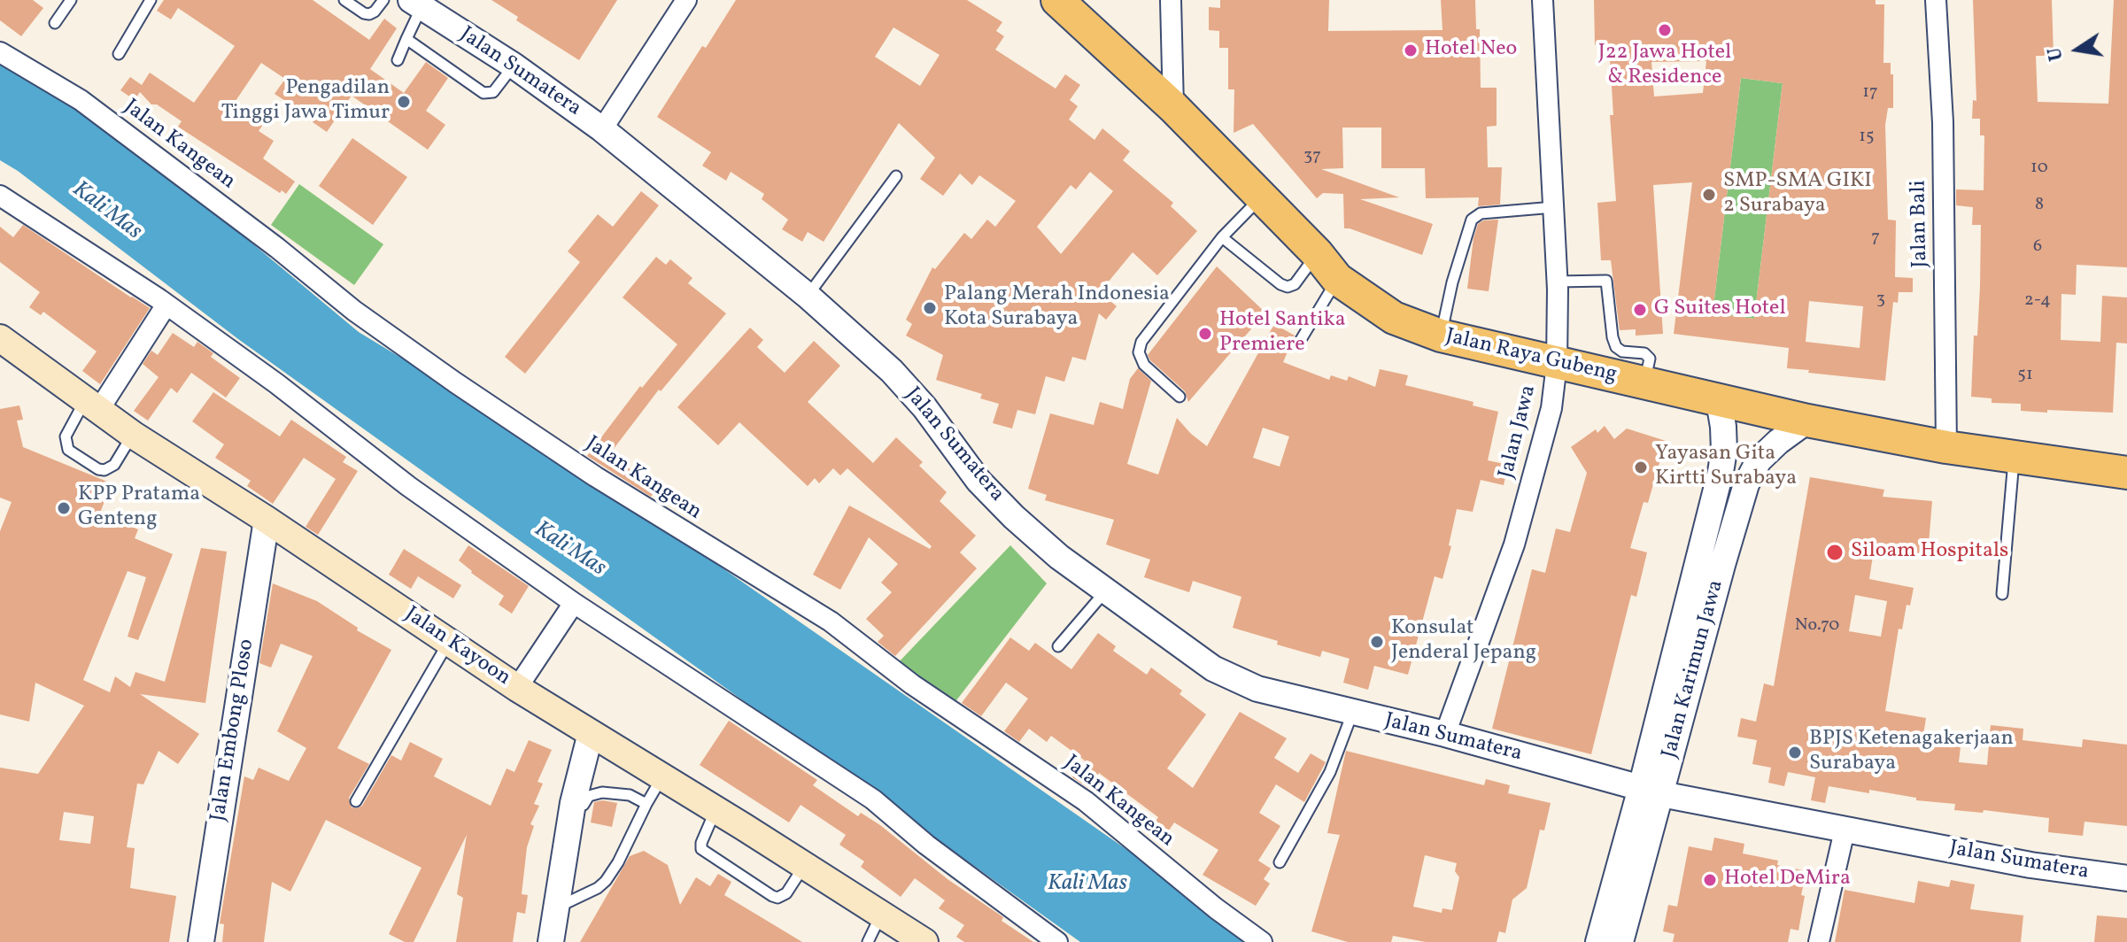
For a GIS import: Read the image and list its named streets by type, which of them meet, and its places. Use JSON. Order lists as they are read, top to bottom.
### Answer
{
  "streets": {
    "highway": ["Jalan Raya Gubeng"],
    "main road": ["Jalan Kayoon"],
    "street": [
      "Jalan Sumatera",
      "Jalan Kangean",
      "Jalan Bali",
      "Jalan Jawa",
      "Jalan Karimun Jawa",
      "Jalan Embong Ploso"
    ]
  },
  "crossings": [
    ["Jalan Sumatera", "Jalan Jawa"],
    ["Jalan Sumatera", "Jalan Karimun Jawa"],
    ["Jalan Bali", "Jalan Raya Gubeng"],
    ["Jalan Raya Gubeng", "Jalan Jawa"],
    ["Jalan Raya Gubeng", "Jalan Karimun Jawa"],
    ["Jalan Kayoon", "Jalan Embong Ploso"]
  ],
  "water": ["Kali Mas"],
  "places": [
    "J22 Jawa Hotel & Residence",
    "Hotel Neo",
    "Pengadilan Tinggi Jawa Timur",
    "SMP-SMA GIKI 2 Surabaya",
    "Palang Merah Indonesia Kota Surabaya",
    "G Suites Hotel",
    "Hotel Santika Premiere",
    "Yayasan Gita Kirtti Surabaya",
    "KPP Pratama Genteng",
    "Siloam Hospitals",
    "Konsulat Jenderal Jepang",
    "BPJS Ketenagakerjaan Surabaya",
    "Hotel DeMira"
  ],
  "house_numbers": [
    "17",
    "15",
    "37",
    "10",
    "8",
    "7",
    "6",
    "3",
    "2-4",
    "51",
    "No.70"
  ],
  "north": "left"
}
